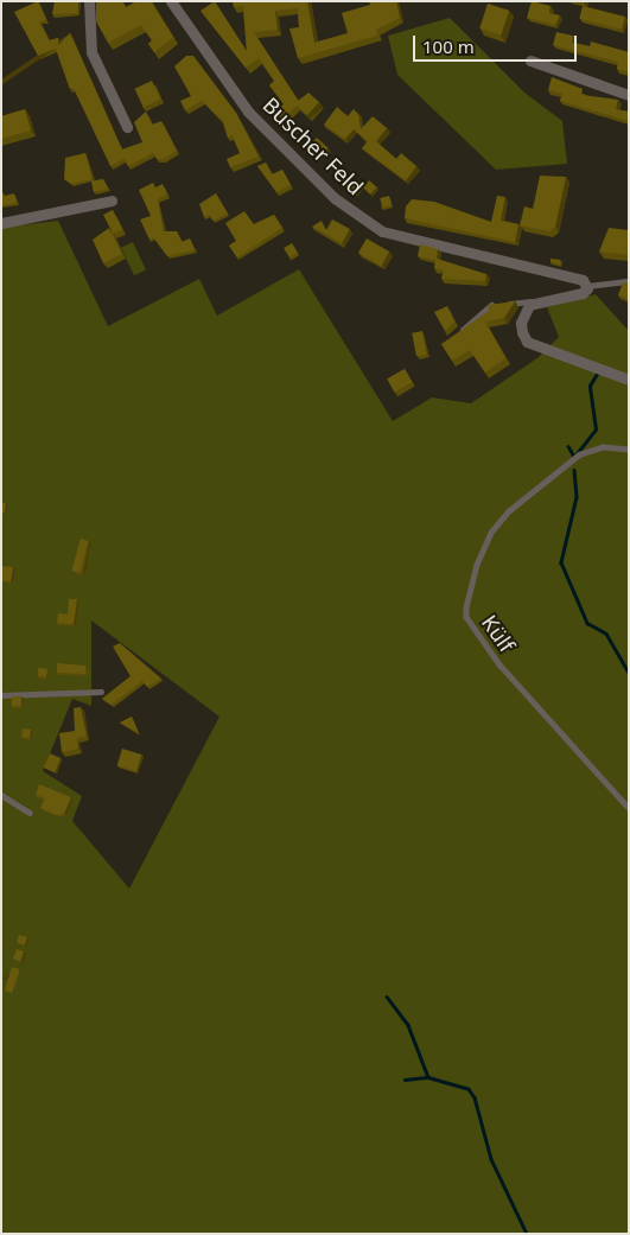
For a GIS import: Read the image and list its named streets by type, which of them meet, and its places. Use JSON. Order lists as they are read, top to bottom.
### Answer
{
  "streets": {
    "street": ["Buscher Feld"],
    "lane": ["Külf"]
  },
  "scale_bar": "100 m"
}
